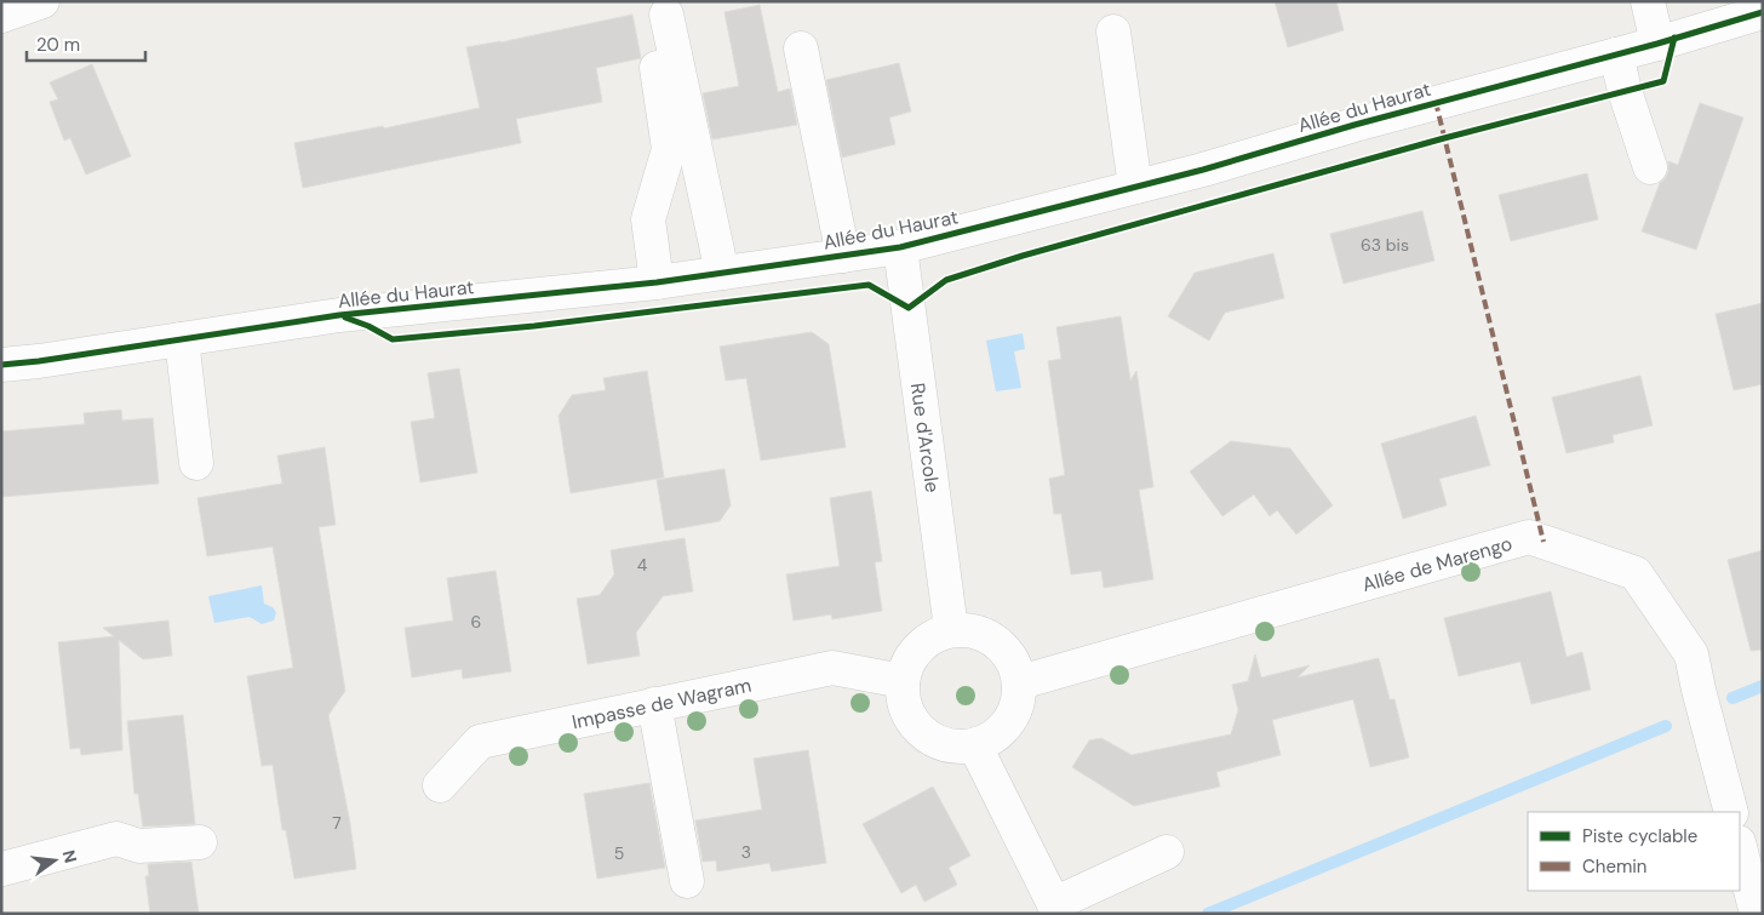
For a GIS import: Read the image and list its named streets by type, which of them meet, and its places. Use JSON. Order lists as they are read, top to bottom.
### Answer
{
  "streets": {
    "street": [
      "Allée du Haurat",
      "Rue d'Arcole",
      "Allée de Marengo",
      "Impasse de Wagram"
    ]
  },
  "crossings": [
    ["Allée du Haurat", "Rue d'Arcole"],
    ["Rue d'Arcole", "Allée de Marengo"],
    ["Rue d'Arcole", "Impasse de Wagram"],
    ["Allée de Marengo", "Impasse de Wagram"]
  ],
  "house_numbers": [
    "63 bis",
    "4",
    "6",
    "7",
    "3",
    "5"
  ],
  "legend": ["Piste cyclable", "Chemin"],
  "scale_bar": "20 m",
  "north": "right"
}
